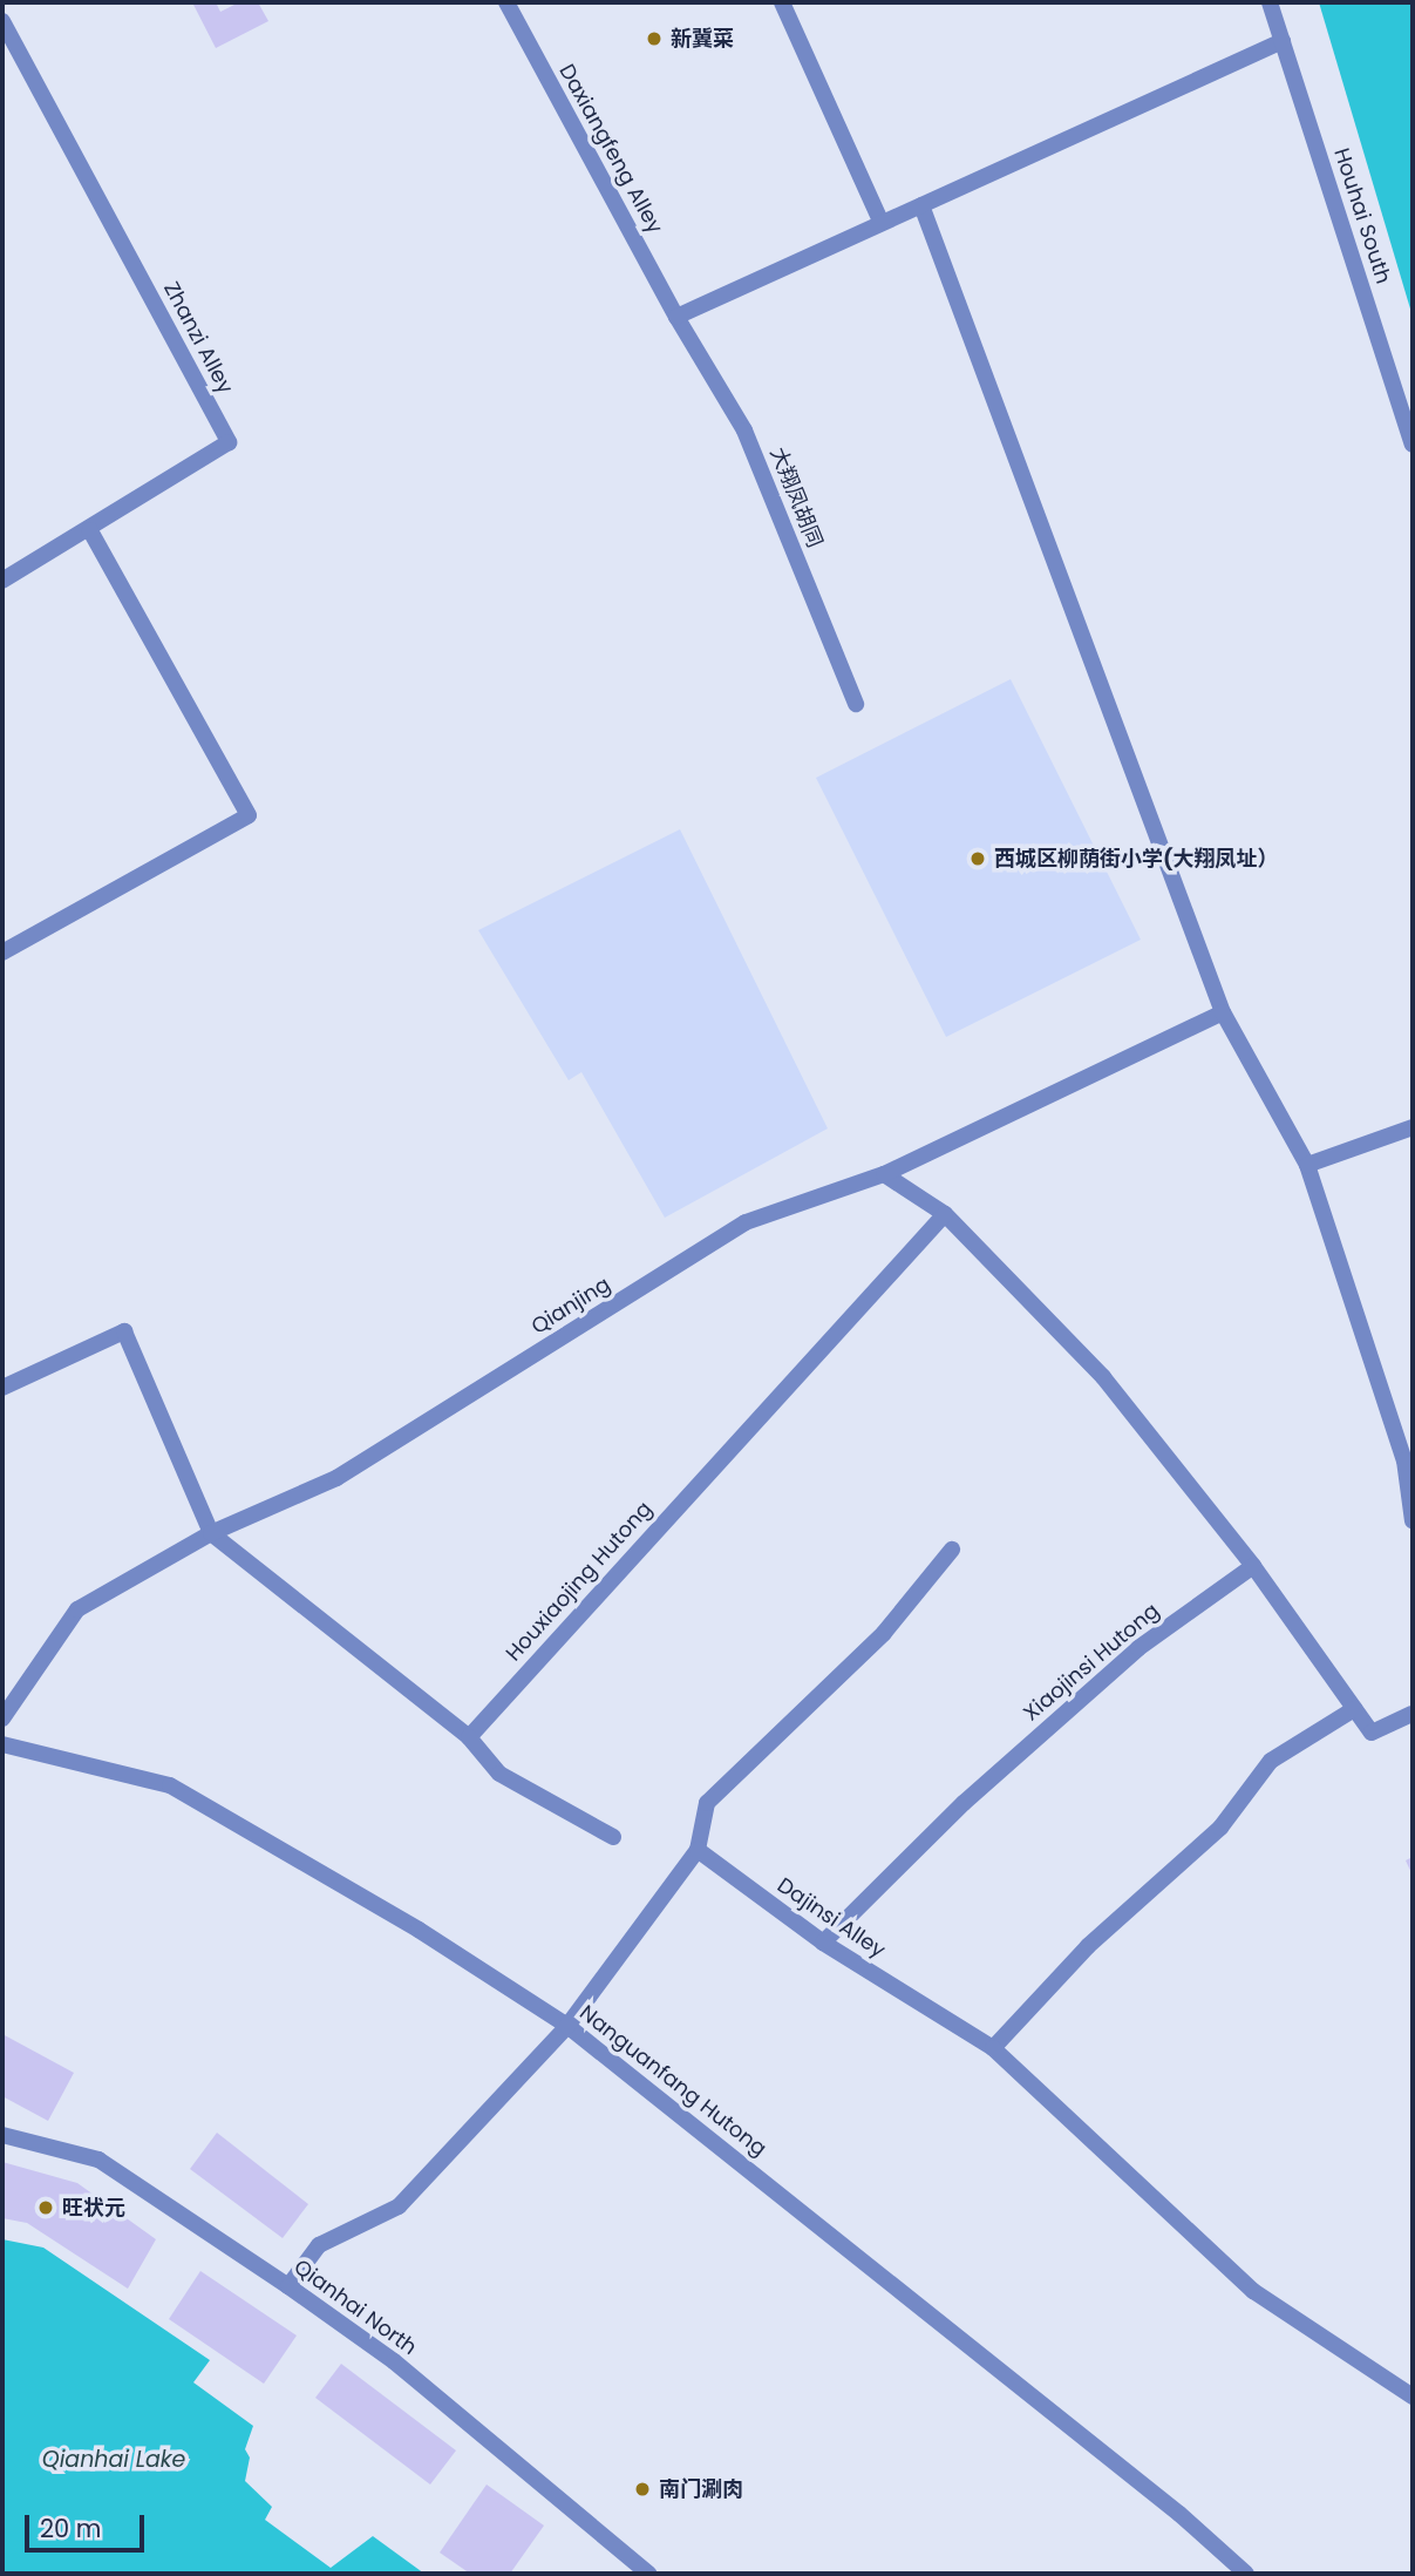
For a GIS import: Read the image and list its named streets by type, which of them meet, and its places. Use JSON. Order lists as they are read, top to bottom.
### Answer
{
  "streets": {
    "street": [
      "Daxiangfeng Alley",
      "Houhai South",
      "Zhanzi Alley",
      "大翔凤胡同",
      "Qianjing",
      "Houxiaojing Hutong",
      "Xiaojinsi Hutong",
      "Dajinsi Alley",
      "Nanguanfang Hutong",
      "Qianhai North"
    ]
  },
  "crossings": [
    ["Daxiangfeng Alley", "大翔凤胡同"],
    ["Xiaojinsi Hutong", "Dajinsi Alley"]
  ],
  "water": ["Qianhai Lake"],
  "places": [
    "新冀菜",
    "西城区柳荫街小学(大翔凤址）",
    "旺状元",
    "南门涮肉"
  ],
  "scale_bar": "20 m"
}
